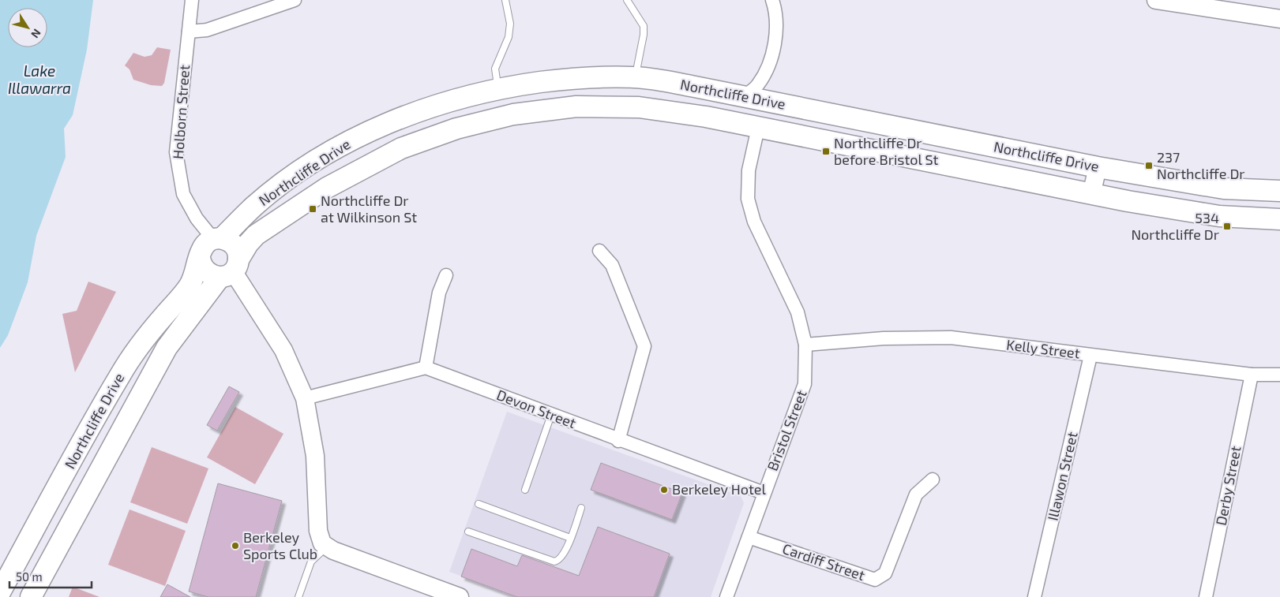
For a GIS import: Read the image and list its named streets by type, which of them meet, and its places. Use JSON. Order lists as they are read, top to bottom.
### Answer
{
  "streets": {
    "main road": ["Northcliffe Drive"],
    "street": [
      "Holborn Street",
      "Kelly Street",
      "Devon Street",
      "Bristol Street",
      "Illawon Street",
      "Derby Street",
      "Cardiff Street"
    ]
  },
  "crossings": [
    ["Northcliffe Drive", "Holborn Street"],
    ["Northcliffe Drive", "Bristol Street"],
    ["Kelly Street", "Bristol Street"],
    ["Kelly Street", "Illawon Street"],
    ["Kelly Street", "Derby Street"],
    ["Devon Street", "Bristol Street"],
    ["Bristol Street", "Cardiff Street"]
  ],
  "water": ["Lake Illawarra"],
  "places": {
    "transit": [
      "Northcliffe Dr before Bristol St",
      "237 Northcliffe Dr",
      "Northcliffe Dr at Wilkinson St",
      "534 Northcliffe Dr"
    ],
    "other": ["Berkeley Hotel", "Berkeley Sports Club"]
  },
  "scale_bar": "50 m",
  "north": "bottom right"
}
